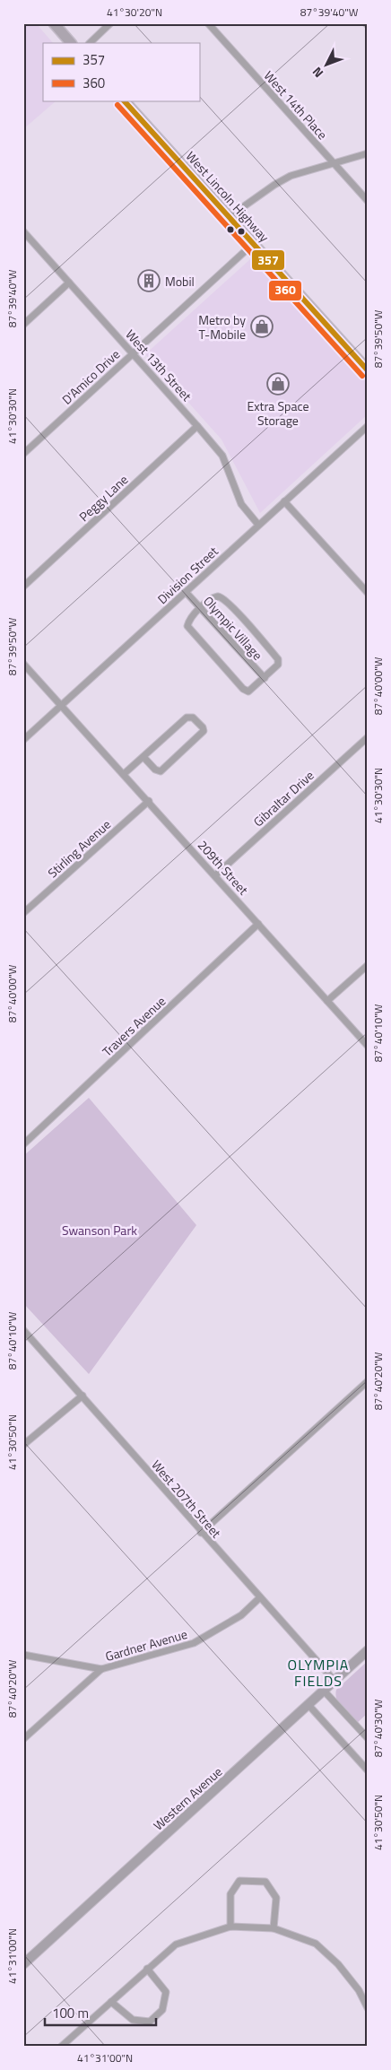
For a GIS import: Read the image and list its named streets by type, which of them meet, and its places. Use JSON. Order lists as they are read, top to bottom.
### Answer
{
  "streets": {
    "main road": ["West Lincoln Highway", "Western Avenue"],
    "street": [
      "West 14th Place",
      "West 13th Street",
      "D'Amico Drive",
      "Peggy Lane",
      "Division Street",
      "Olympic Village",
      "Gibraltar Drive",
      "Stirling Avenue",
      "209th Street",
      "Travers Avenue",
      "West 207th Street",
      "Gardner Avenue"
    ]
  },
  "crossings": [
    ["West Lincoln Highway", "D'Amico Drive"],
    ["West 13th Street", "D'Amico Drive"],
    ["West 13th Street", "Peggy Lane"],
    ["West 13th Street", "Division Street"],
    ["Division Street", "Olympic Village"],
    ["Division Street", "209th Street"],
    ["Gibraltar Drive", "209th Street"],
    ["Stirling Avenue", "209th Street"],
    ["209th Street", "Travers Avenue"],
    ["West 207th Street", "Gardner Avenue"],
    ["West 207th Street", "Western Avenue"]
  ],
  "districts": ["OLYMPIA FIELDS"],
  "parks": ["Swanson Park"],
  "places": {
    "building": ["Mobil"],
    "shop": ["Metro by T-Mobile", "Extra Space Storage"]
  },
  "lines": ["transit line 357", "transit line 360"],
  "legend": ["357", "360"],
  "scale_bar": "100 m",
  "north": "bottom left",
  "coordinates": [
    "41°30'20\"N",
    "87°39'40\"W",
    "87°39'50\"W",
    "41°30'30\"N",
    "87°40'00\"W",
    "87°40'10\"W",
    "87°40'20\"W",
    "41°30'50\"N",
    "87°40'30\"W",
    "41°31'00\"N"
  ]
}
